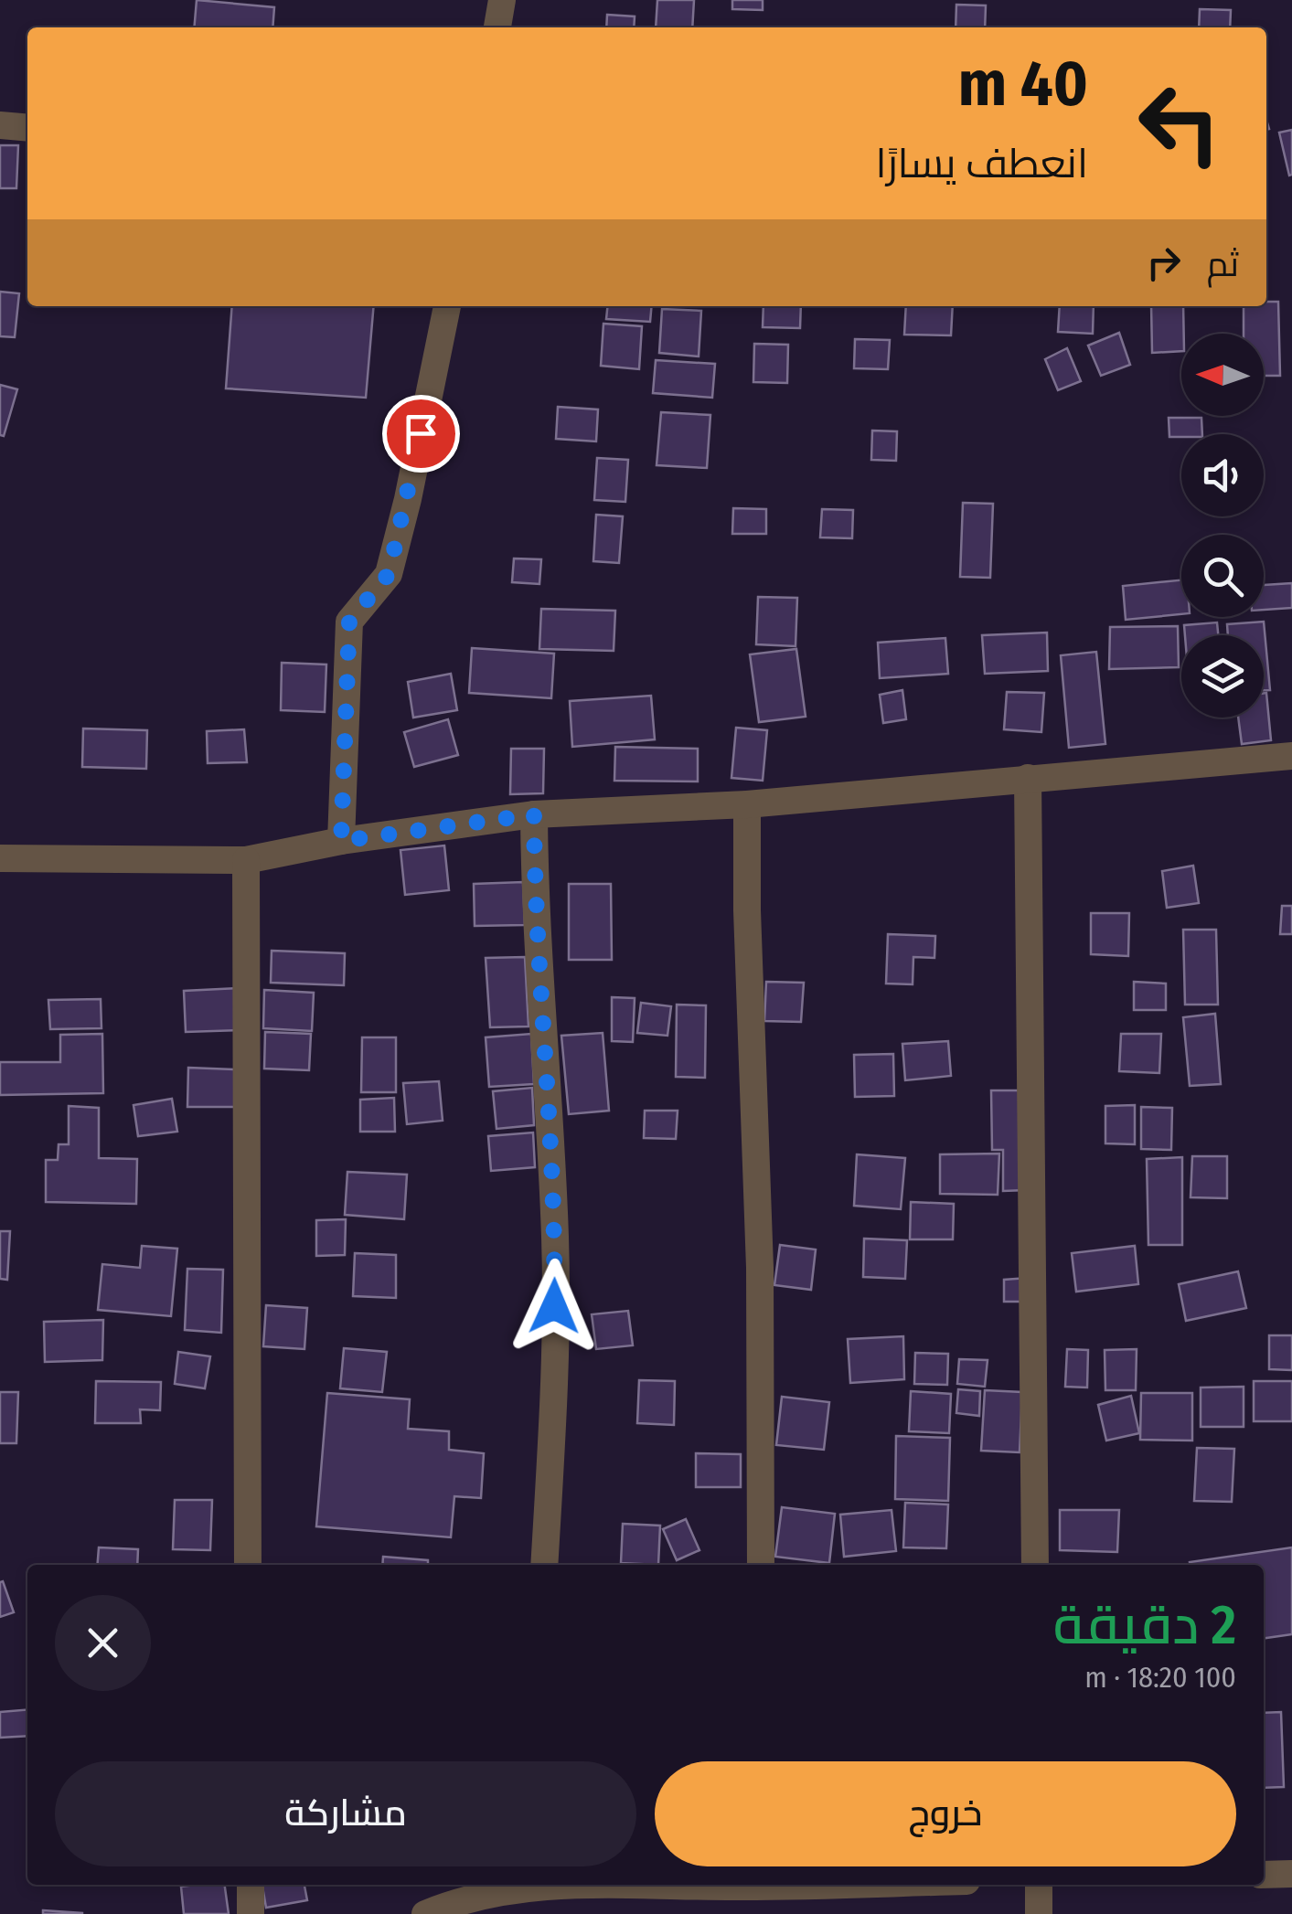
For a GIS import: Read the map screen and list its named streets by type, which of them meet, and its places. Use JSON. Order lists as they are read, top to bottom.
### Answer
{
  "north": "left",
  "page": {
    "turn": ["40 m", "انعطف يسارًا"],
    "then": "ثم",
    "heading": ["2 دقيقة", "100 m · 18:20"],
    "buttons": ["خروج", "مشاركة"]
  }
}
